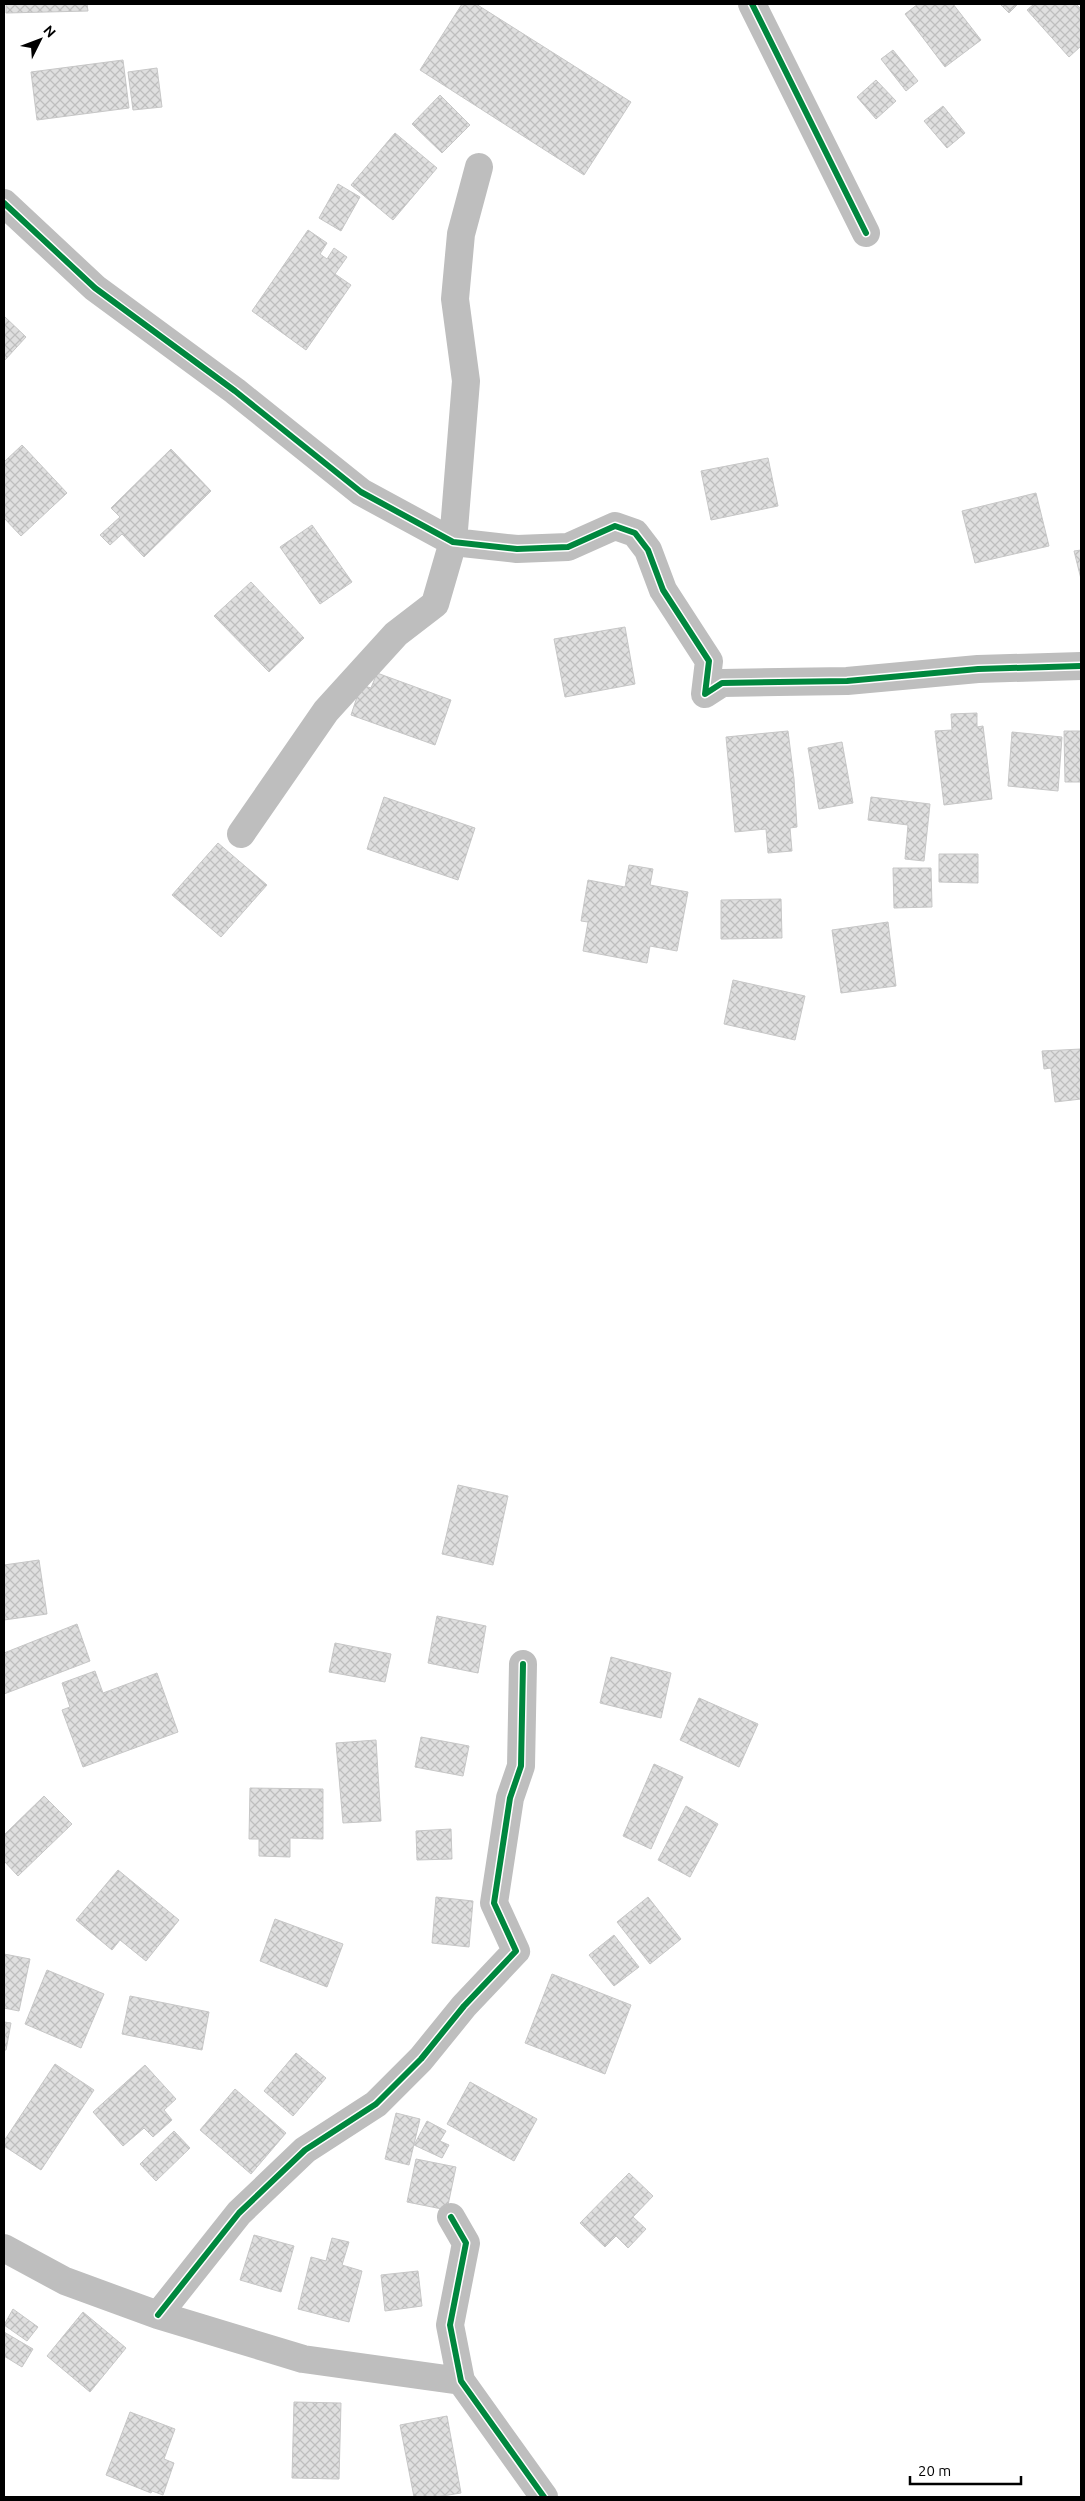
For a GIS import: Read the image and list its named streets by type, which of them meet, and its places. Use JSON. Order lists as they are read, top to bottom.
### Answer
{
  "scale_bar": "20 m",
  "north": "top right"
}
